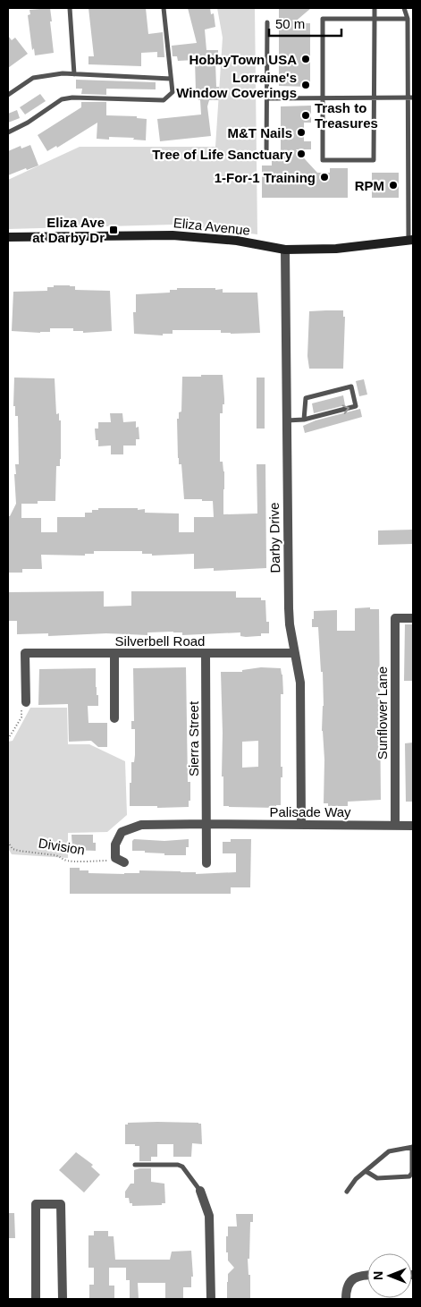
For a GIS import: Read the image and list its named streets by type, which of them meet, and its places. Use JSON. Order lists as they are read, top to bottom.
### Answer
{
  "streets": {
    "street": [
      "Eliza Avenue",
      "Darby Drive",
      "Silverbell Road",
      "Sunflower Lane",
      "Sierra Street",
      "Palisade Way"
    ],
    "path": ["Division"]
  },
  "crossings": [
    ["Eliza Avenue", "Darby Drive"],
    ["Darby Drive", "Silverbell Road"],
    ["Darby Drive", "Palisade Way"],
    ["Silverbell Road", "Sierra Street"],
    ["Sunflower Lane", "Palisade Way"],
    ["Sierra Street", "Palisade Way"],
    ["Palisade Way", "Division"]
  ],
  "places": {
    "other": [
      "HobbyTown USA",
      "Lorraine's Window Coverings",
      "Trash to Treasures",
      "M&T Nails",
      "Tree of Life Sanctuary",
      "1-For-1 Training",
      "RPM"
    ],
    "transit": ["Eliza Ave at Darby Dr"]
  },
  "scale_bar": "50 m",
  "north": "left"
}
